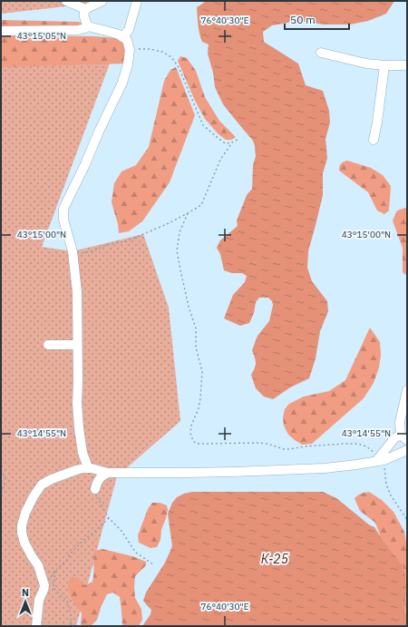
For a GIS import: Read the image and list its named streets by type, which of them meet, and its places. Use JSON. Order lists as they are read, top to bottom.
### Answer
{
  "water": ["К-25"],
  "scale_bar": "50 m",
  "north": "top",
  "coordinates": [
    "76°40'30\"E",
    "43°15'05\"N",
    "43°15'00\"N",
    "43°14'55\"N"
  ]
}
